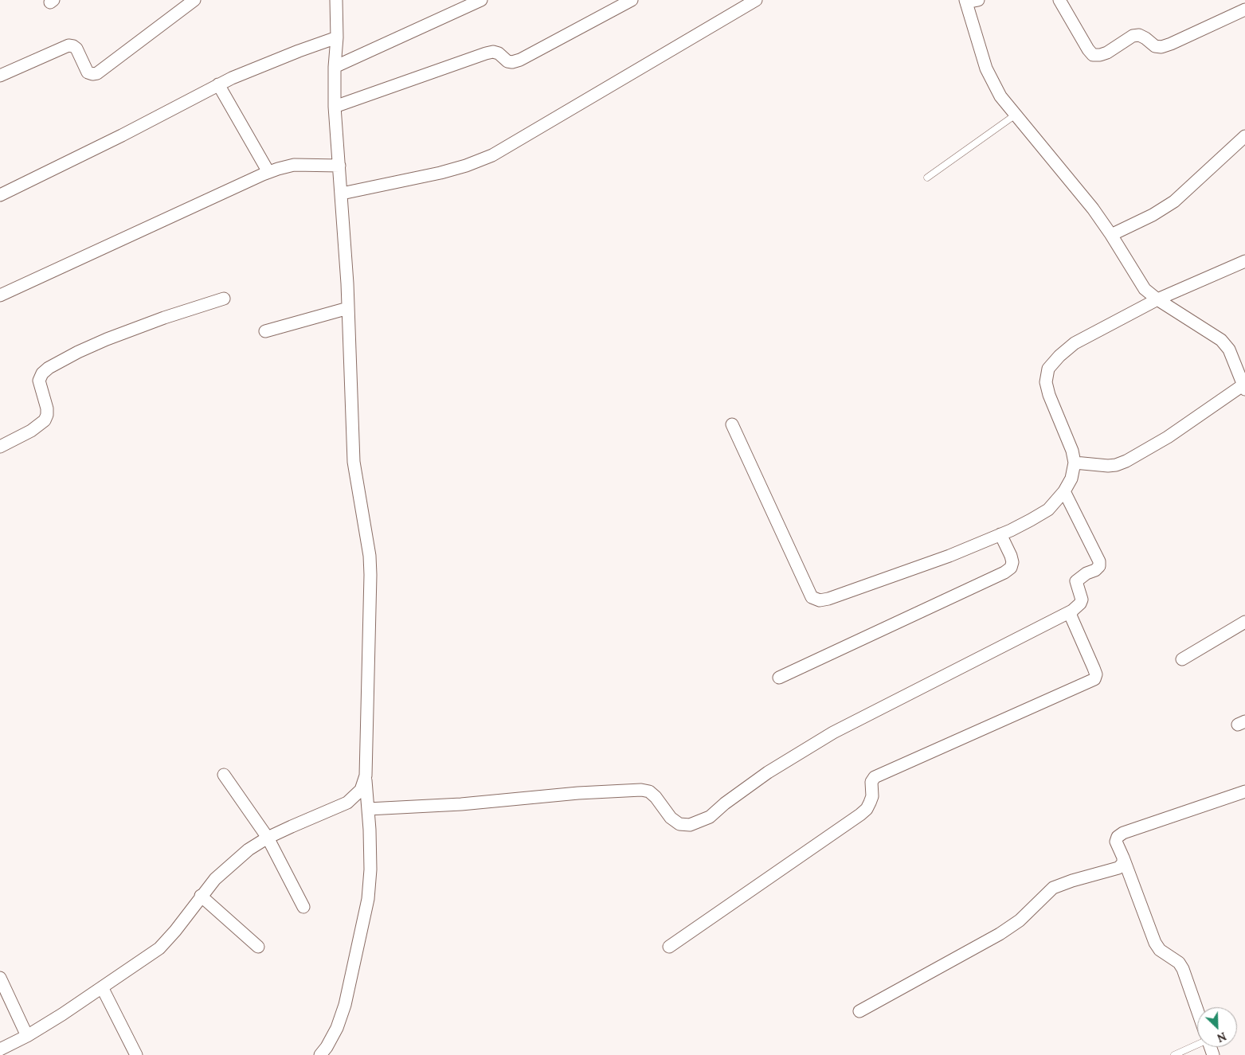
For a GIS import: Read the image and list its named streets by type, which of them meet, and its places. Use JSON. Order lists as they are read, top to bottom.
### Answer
{
  "north": "bottom right"
}
